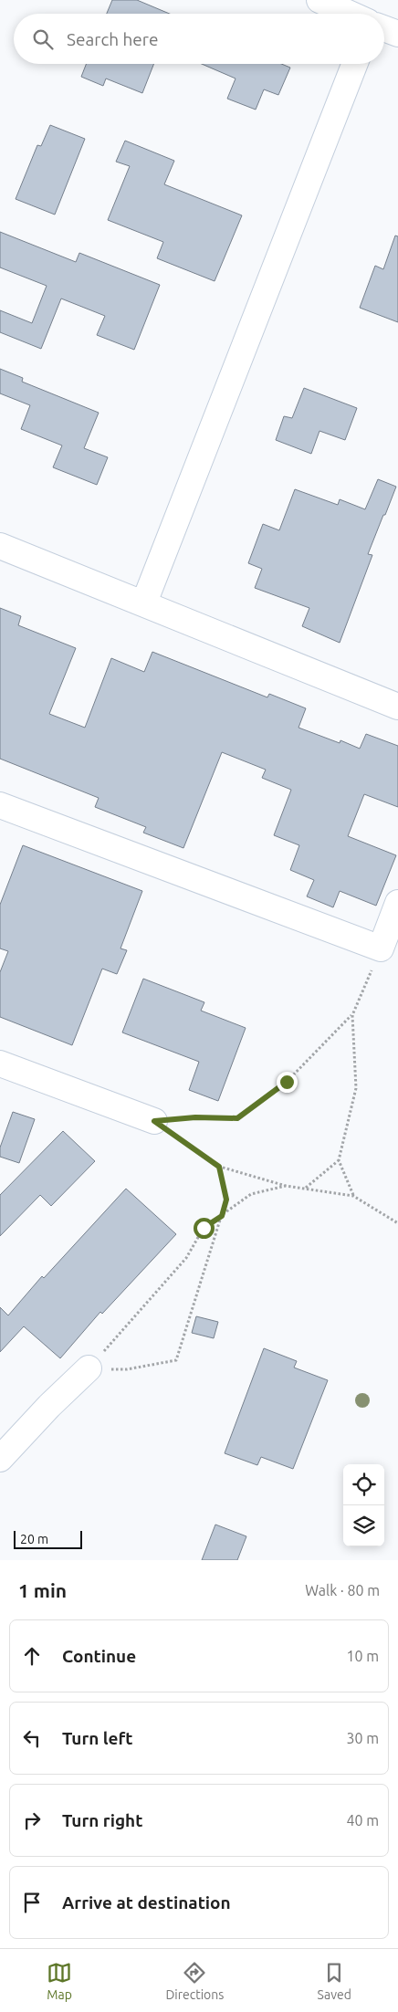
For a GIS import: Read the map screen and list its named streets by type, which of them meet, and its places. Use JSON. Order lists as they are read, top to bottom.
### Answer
{
  "scale_bar": "20 m",
  "page": {
    "search": "Search here",
    "scale": "20 m",
    "heading": ["1 min", "Walk · 80 m"],
    "list": [
      ["Continue", "10 m"],
      ["Turn left", "30 m"],
      ["Turn right", "40 m"],
      "Arrive at destination"
    ],
    "nav": ["Map", "Directions", "Saved"]
  }
}
